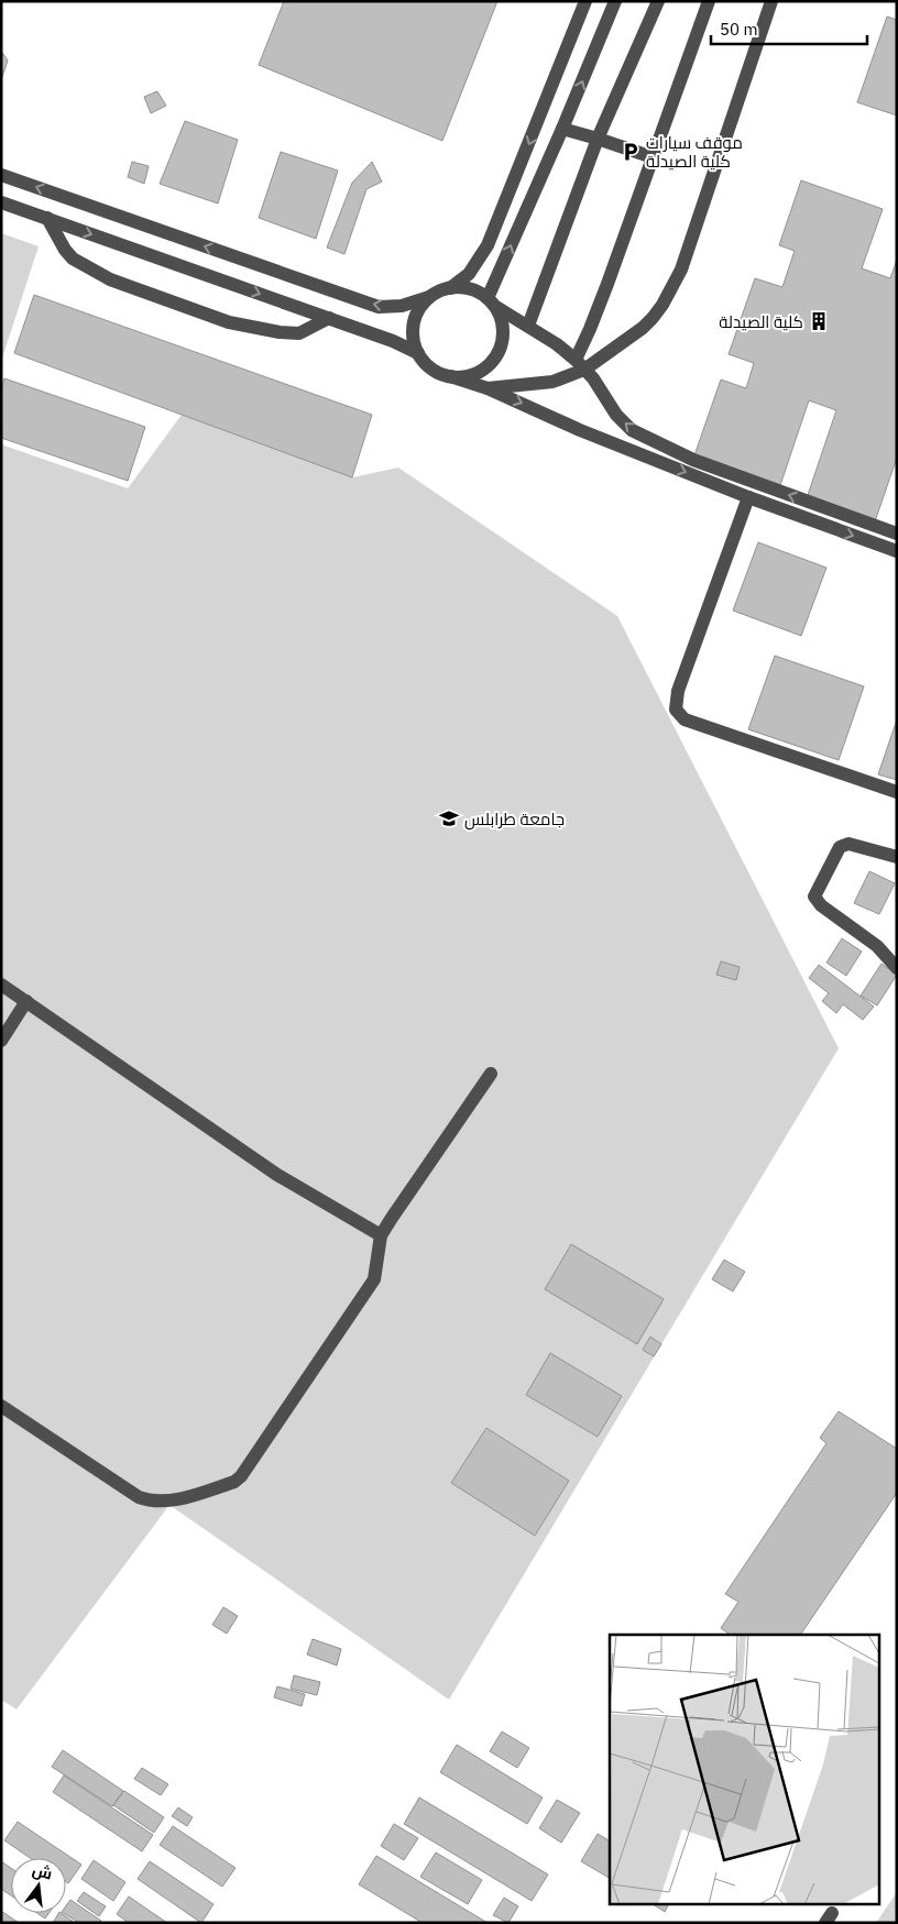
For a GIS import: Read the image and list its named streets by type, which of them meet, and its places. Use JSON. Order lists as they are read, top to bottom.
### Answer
{
  "places": {
    "parking": ["موقف سيارات كلية الصيدلة"],
    "building": ["كلية الصيدلة"],
    "school or university": ["جامعة طرابلس"]
  },
  "scale_bar": "50 m",
  "north": "top"
}
